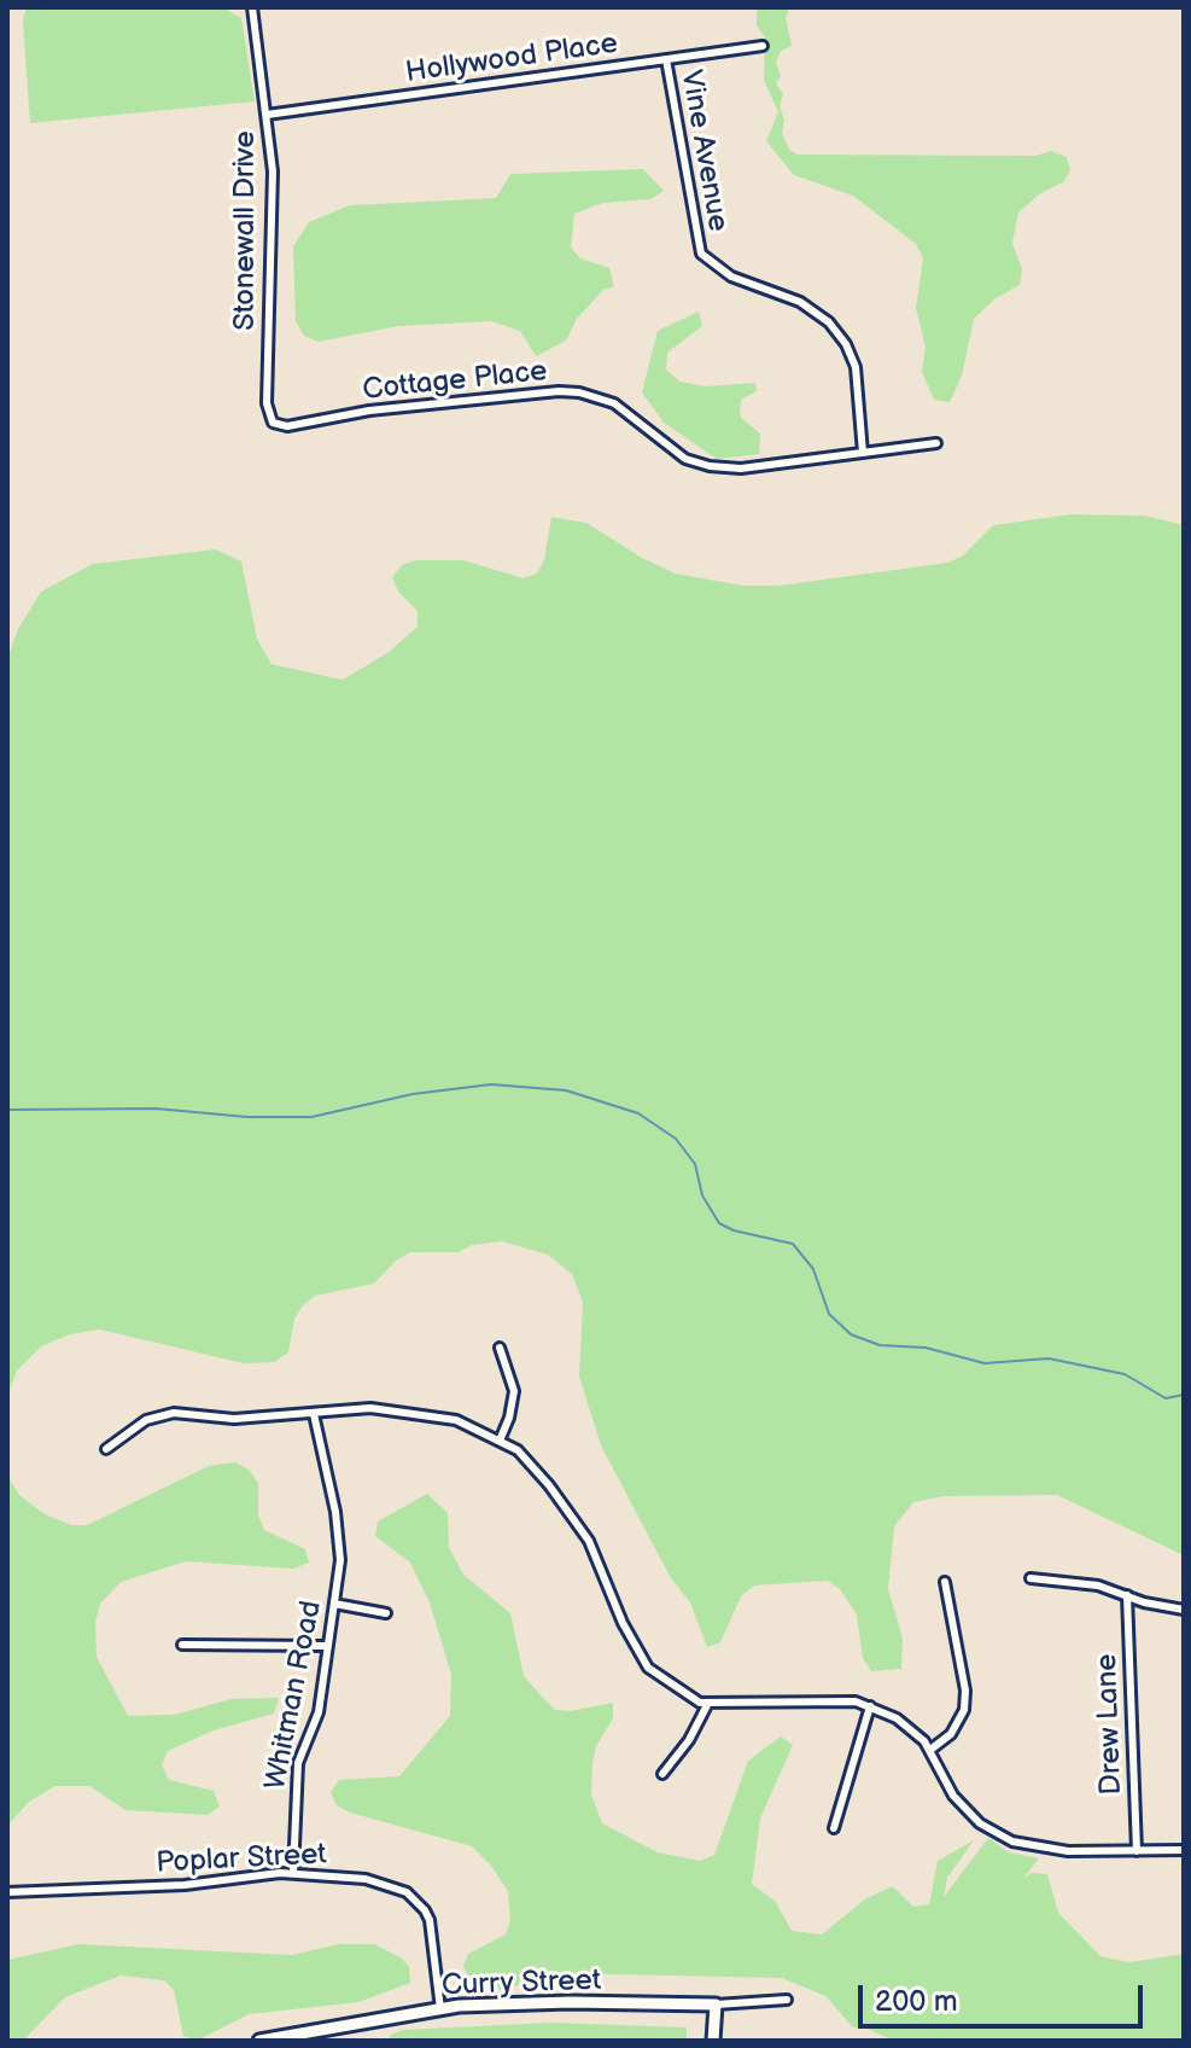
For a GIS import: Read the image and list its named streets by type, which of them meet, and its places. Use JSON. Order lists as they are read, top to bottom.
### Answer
{
  "streets": {
    "street": [
      "Hollywood Place",
      "Vine Avenue",
      "Stonewall Drive",
      "Cottage Place",
      "Whitman Road",
      "Drew Lane",
      "Poplar Street",
      "Curry Street"
    ]
  },
  "crossings": [
    ["Hollywood Place", "Vine Avenue"],
    ["Hollywood Place", "Stonewall Drive"],
    ["Vine Avenue", "Cottage Place"],
    ["Stonewall Drive", "Cottage Place"],
    ["Whitman Road", "Poplar Street"],
    ["Poplar Street", "Curry Street"]
  ],
  "scale_bar": "200 m"
}
